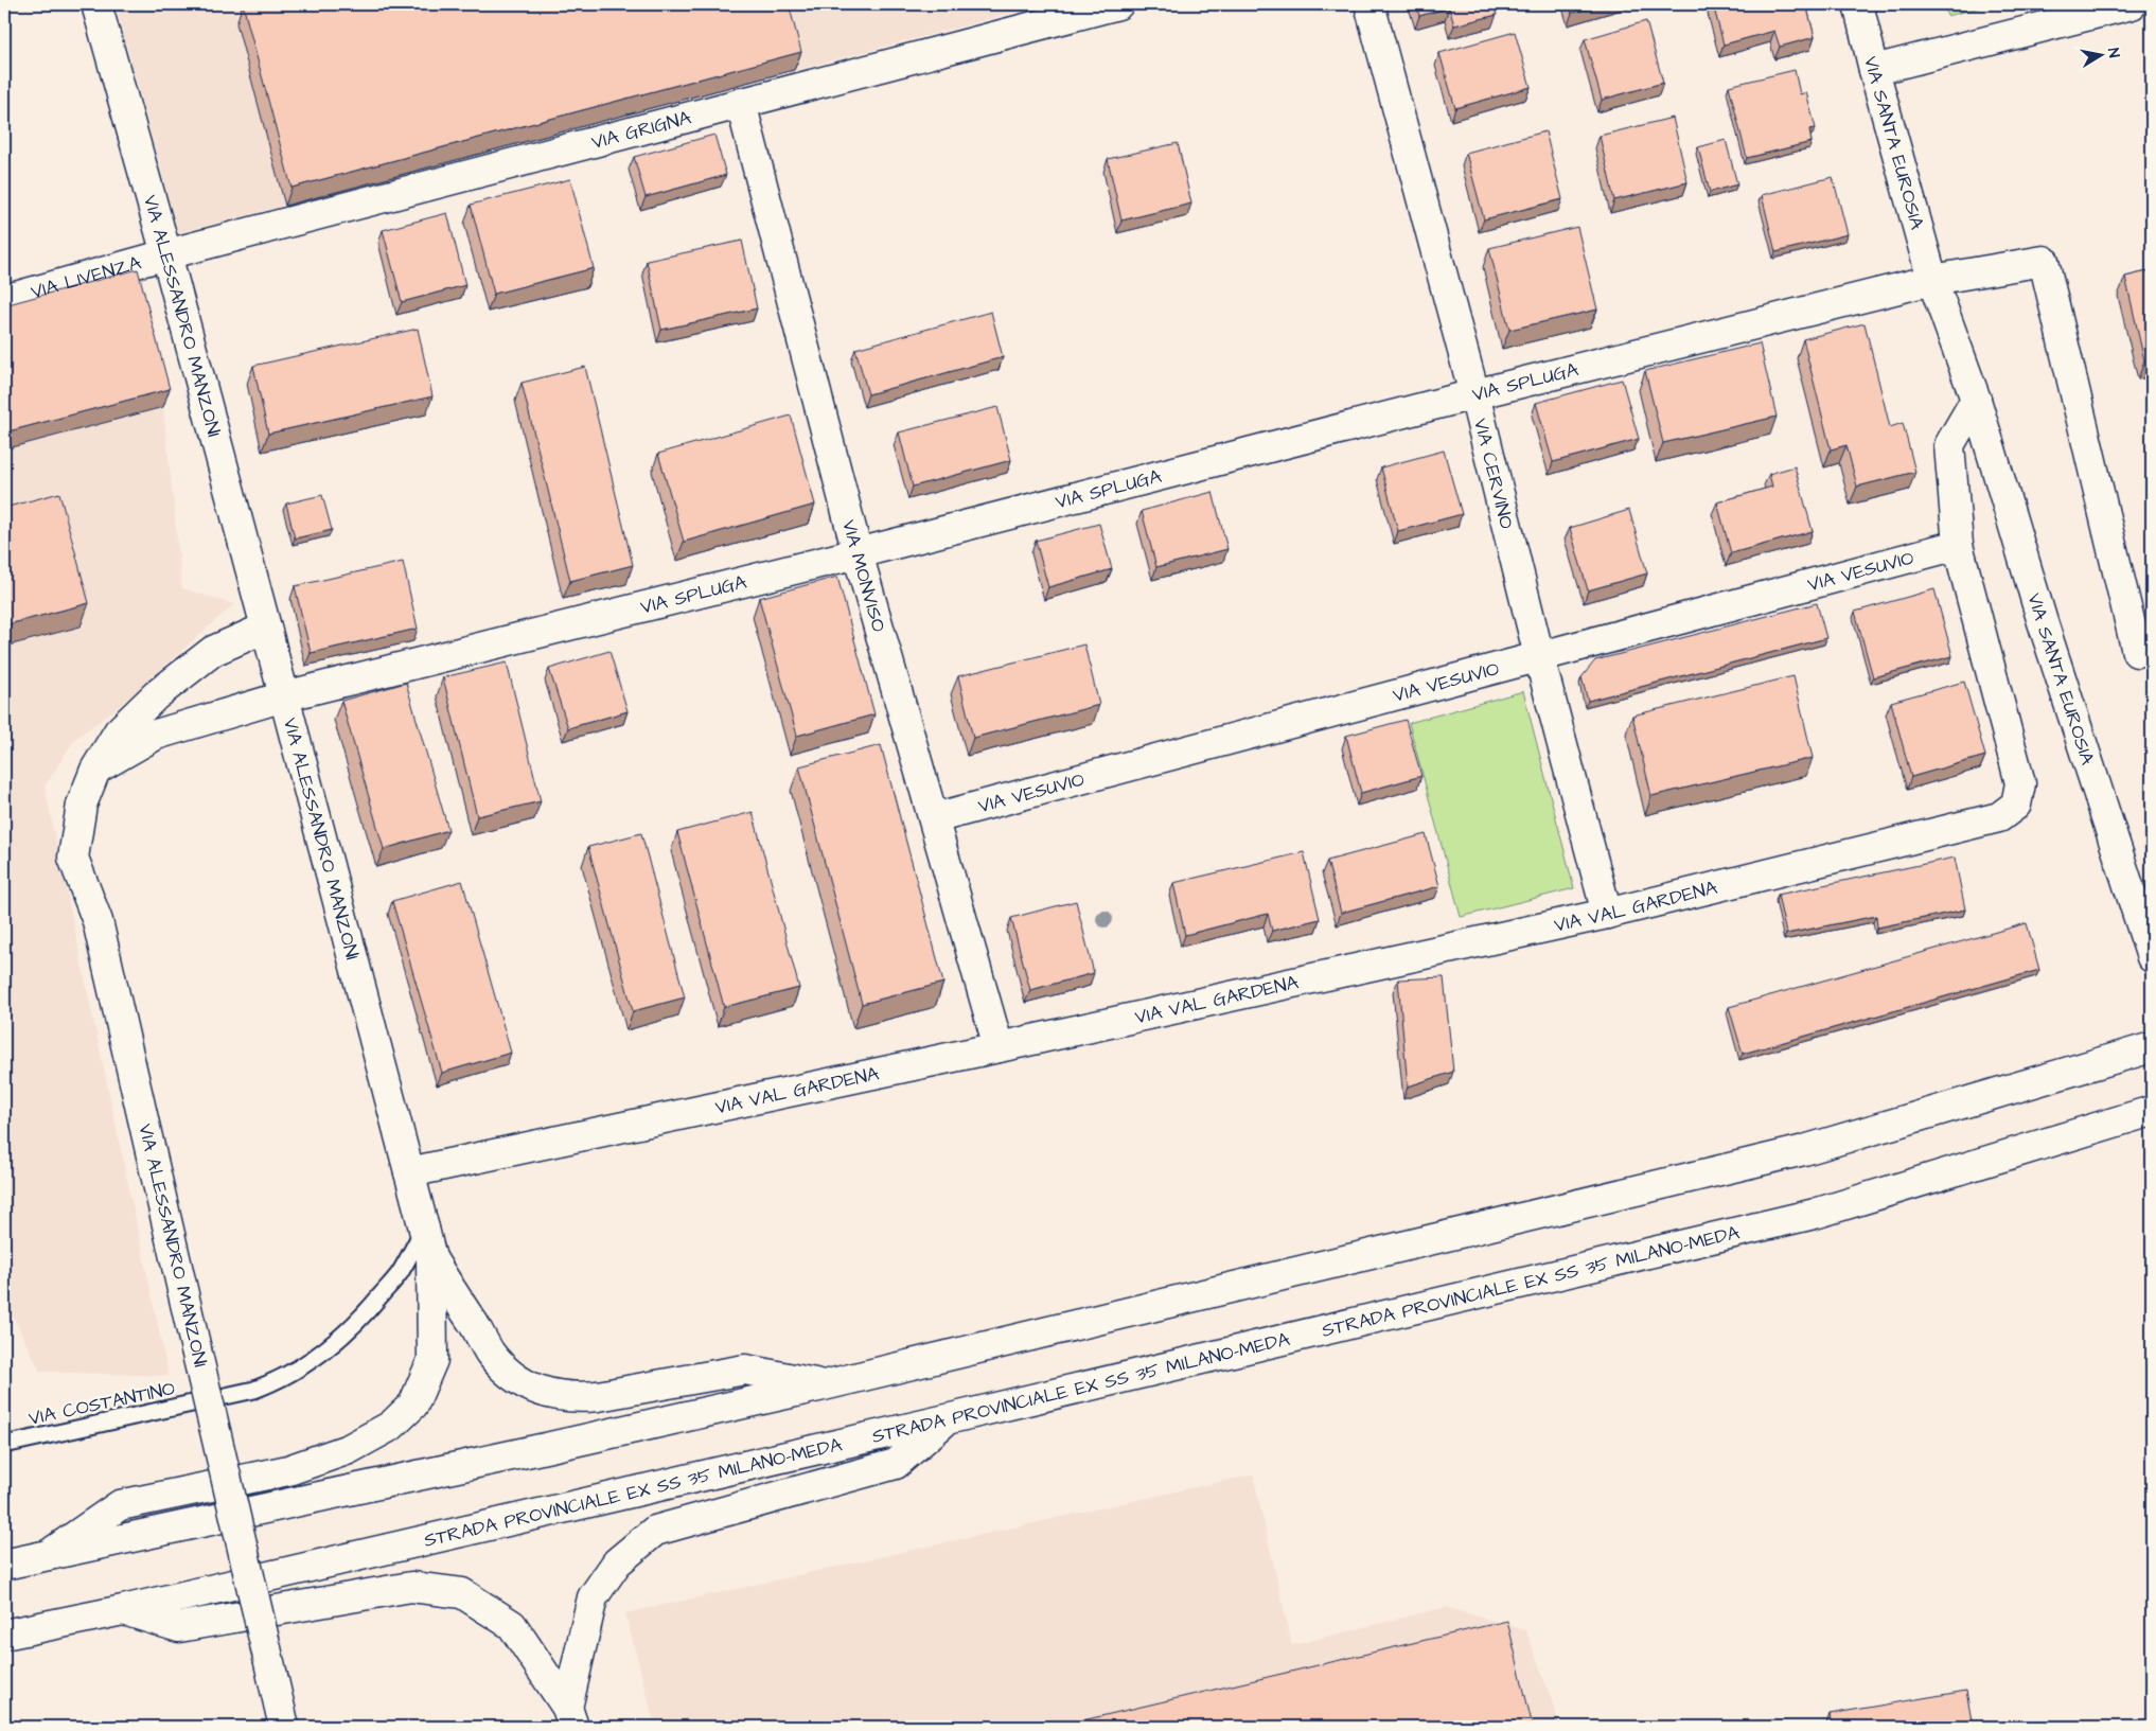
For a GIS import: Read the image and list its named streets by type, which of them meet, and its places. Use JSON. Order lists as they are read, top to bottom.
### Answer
{
  "streets": {
    "main road": [
      "VIA GRIGNA",
      "VIA SANTA EUROSIA",
      "VIA LIVENZA",
      "VIA ALESSANDRO MANZONI",
      "VIA SPLUGA",
      "VIA CERVINO",
      "VIA VESUVIO",
      "VIA MONVISO",
      "VIA VAL GARDENA",
      "STRADA PROVINCIALE EX SS 35 MILANO-MEDA"
    ],
    "lane": ["VIA COSTANTINO"]
  },
  "crossings": [
    ["VIA GRIGNA", "VIA LIVENZA"],
    ["VIA GRIGNA", "VIA ALESSANDRO MANZONI"],
    ["VIA GRIGNA", "VIA MONVISO"],
    ["VIA SANTA EUROSIA", "VIA SPLUGA"],
    ["VIA LIVENZA", "VIA ALESSANDRO MANZONI"],
    ["VIA ALESSANDRO MANZONI", "VIA SPLUGA"],
    ["VIA ALESSANDRO MANZONI", "VIA VAL GARDENA"],
    ["VIA ALESSANDRO MANZONI", "VIA COSTANTINO"],
    ["VIA SPLUGA", "VIA CERVINO"],
    ["VIA SPLUGA", "VIA MONVISO"],
    ["VIA CERVINO", "VIA VESUVIO"],
    ["VIA CERVINO", "VIA VAL GARDENA"],
    ["VIA VESUVIO", "VIA MONVISO"],
    ["VIA VESUVIO", "VIA VAL GARDENA"],
    ["VIA MONVISO", "VIA VAL GARDENA"]
  ],
  "north": "right"
}
